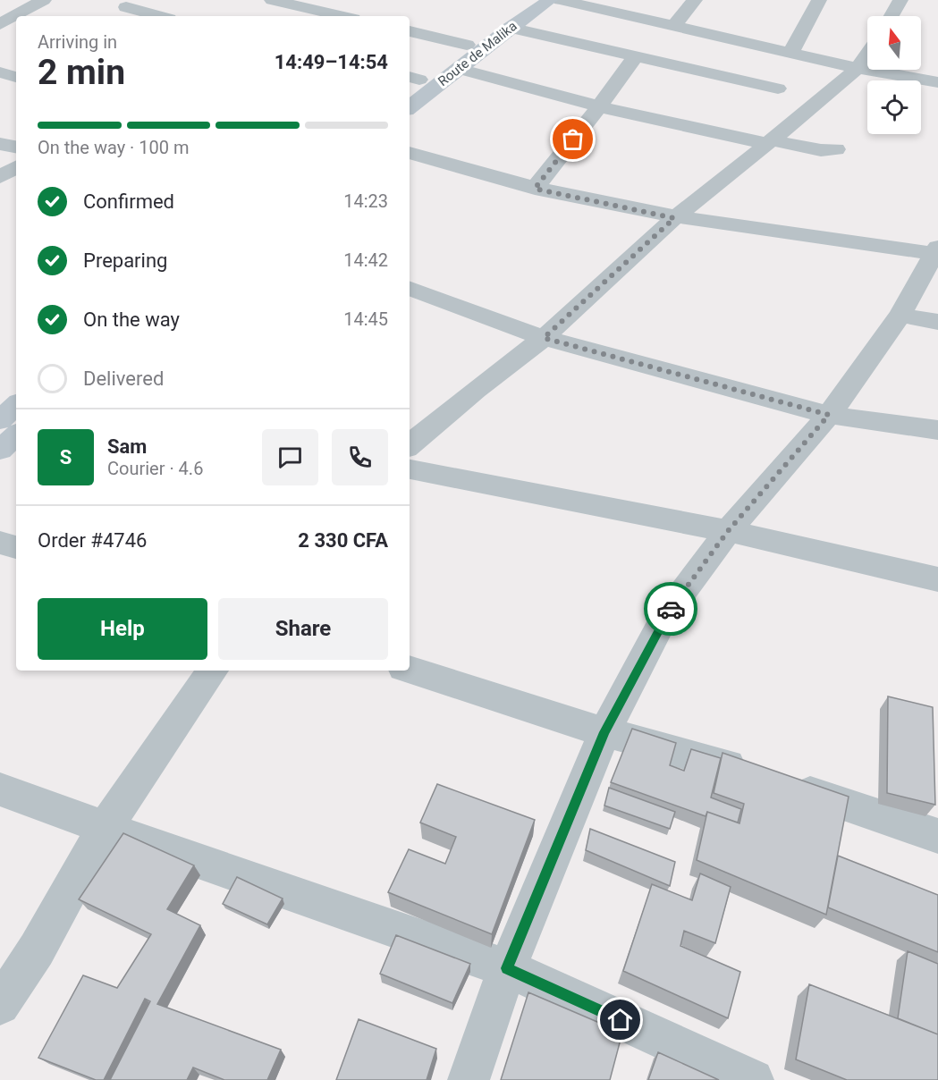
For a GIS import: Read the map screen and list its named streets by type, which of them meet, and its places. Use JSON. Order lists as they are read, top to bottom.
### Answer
{
  "streets": {
    "main road": ["Route de Malika"]
  },
  "north": "top",
  "page": {
    "heading": ["2 min", "Arriving in", "14:49–14:54"],
    "panel": [
      "Sam",
      "Courier · 4.6",
      "Order #4746",
      "2 330 CFA"
    ],
    "bar": "On the way · 100 m",
    "list": [
      ["Confirmed", "14:23"],
      ["Preparing", "14:42"],
      ["On the way", "14:45"],
      "Delivered"
    ],
    "round": "S",
    "buttons": ["Help", "Share"]
  }
}
